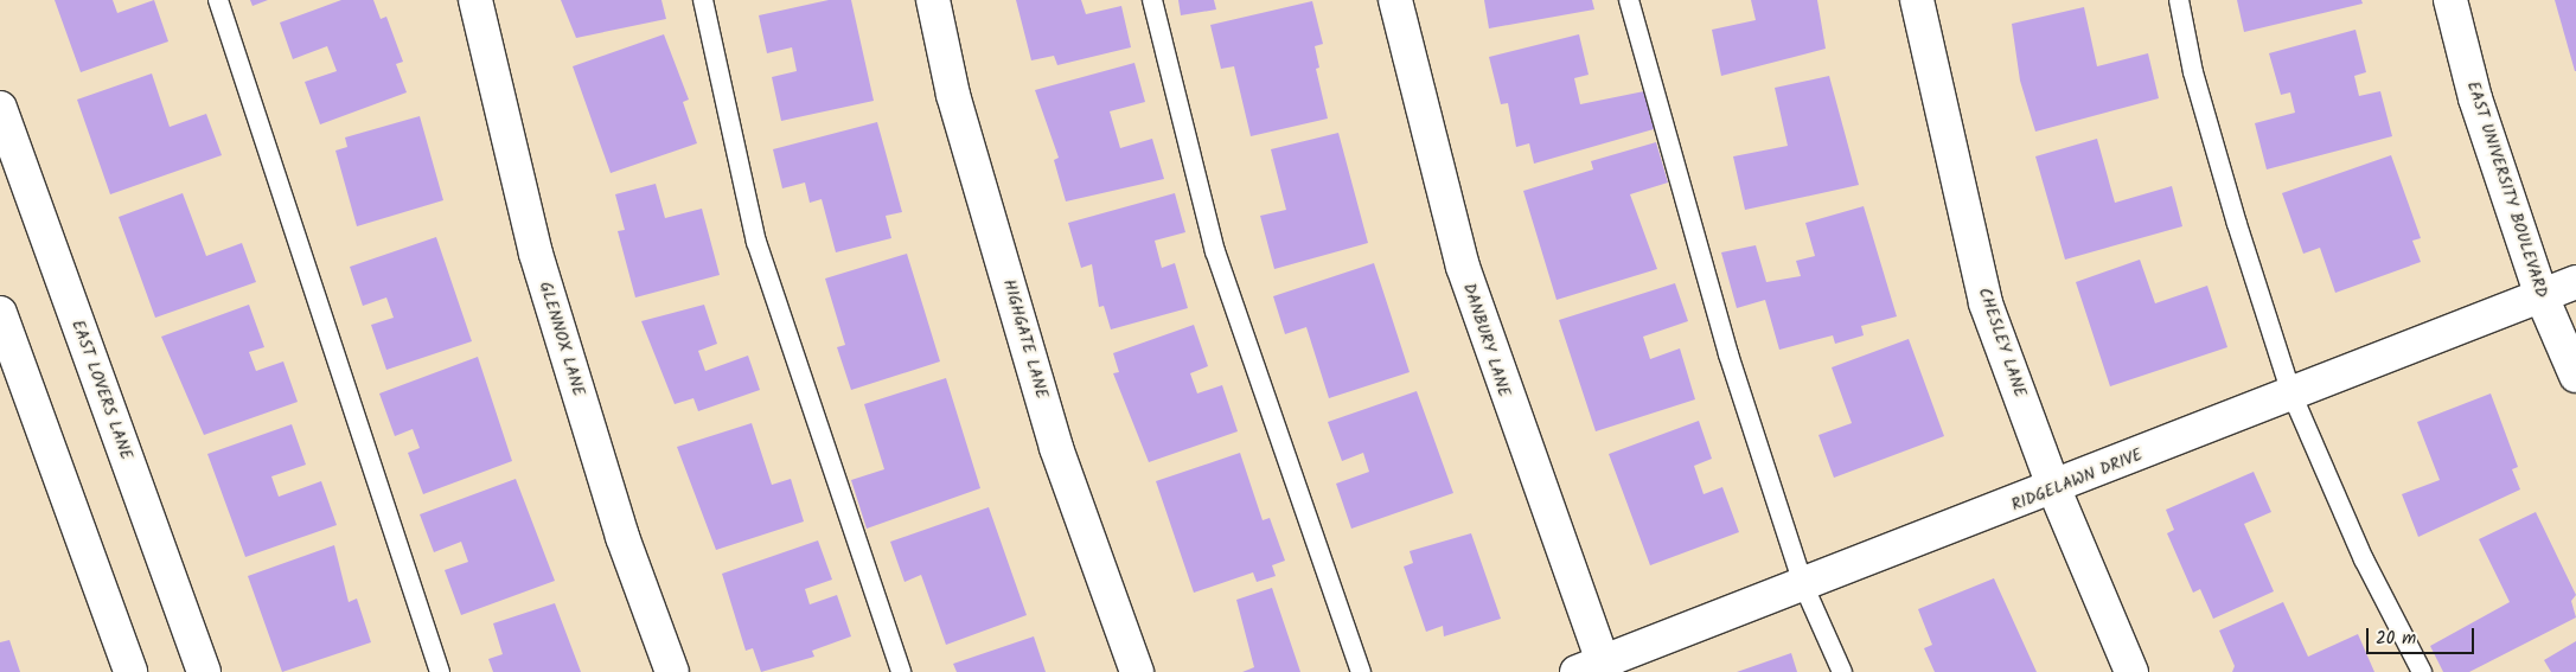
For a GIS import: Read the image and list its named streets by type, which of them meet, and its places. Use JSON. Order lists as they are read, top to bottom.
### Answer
{
  "streets": {
    "street": [
      "EAST UNIVERSITY BOULEVARD",
      "GLENNOX LANE",
      "HIGHGATE LANE",
      "DANBURY LANE",
      "CHESLEY LANE",
      "EAST LOVERS LANE",
      "RIDGELAWN DRIVE"
    ]
  },
  "crossings": [
    ["EAST UNIVERSITY BOULEVARD", "RIDGELAWN DRIVE"],
    ["DANBURY LANE", "RIDGELAWN DRIVE"],
    ["CHESLEY LANE", "RIDGELAWN DRIVE"]
  ],
  "scale_bar": "20 m"
}
